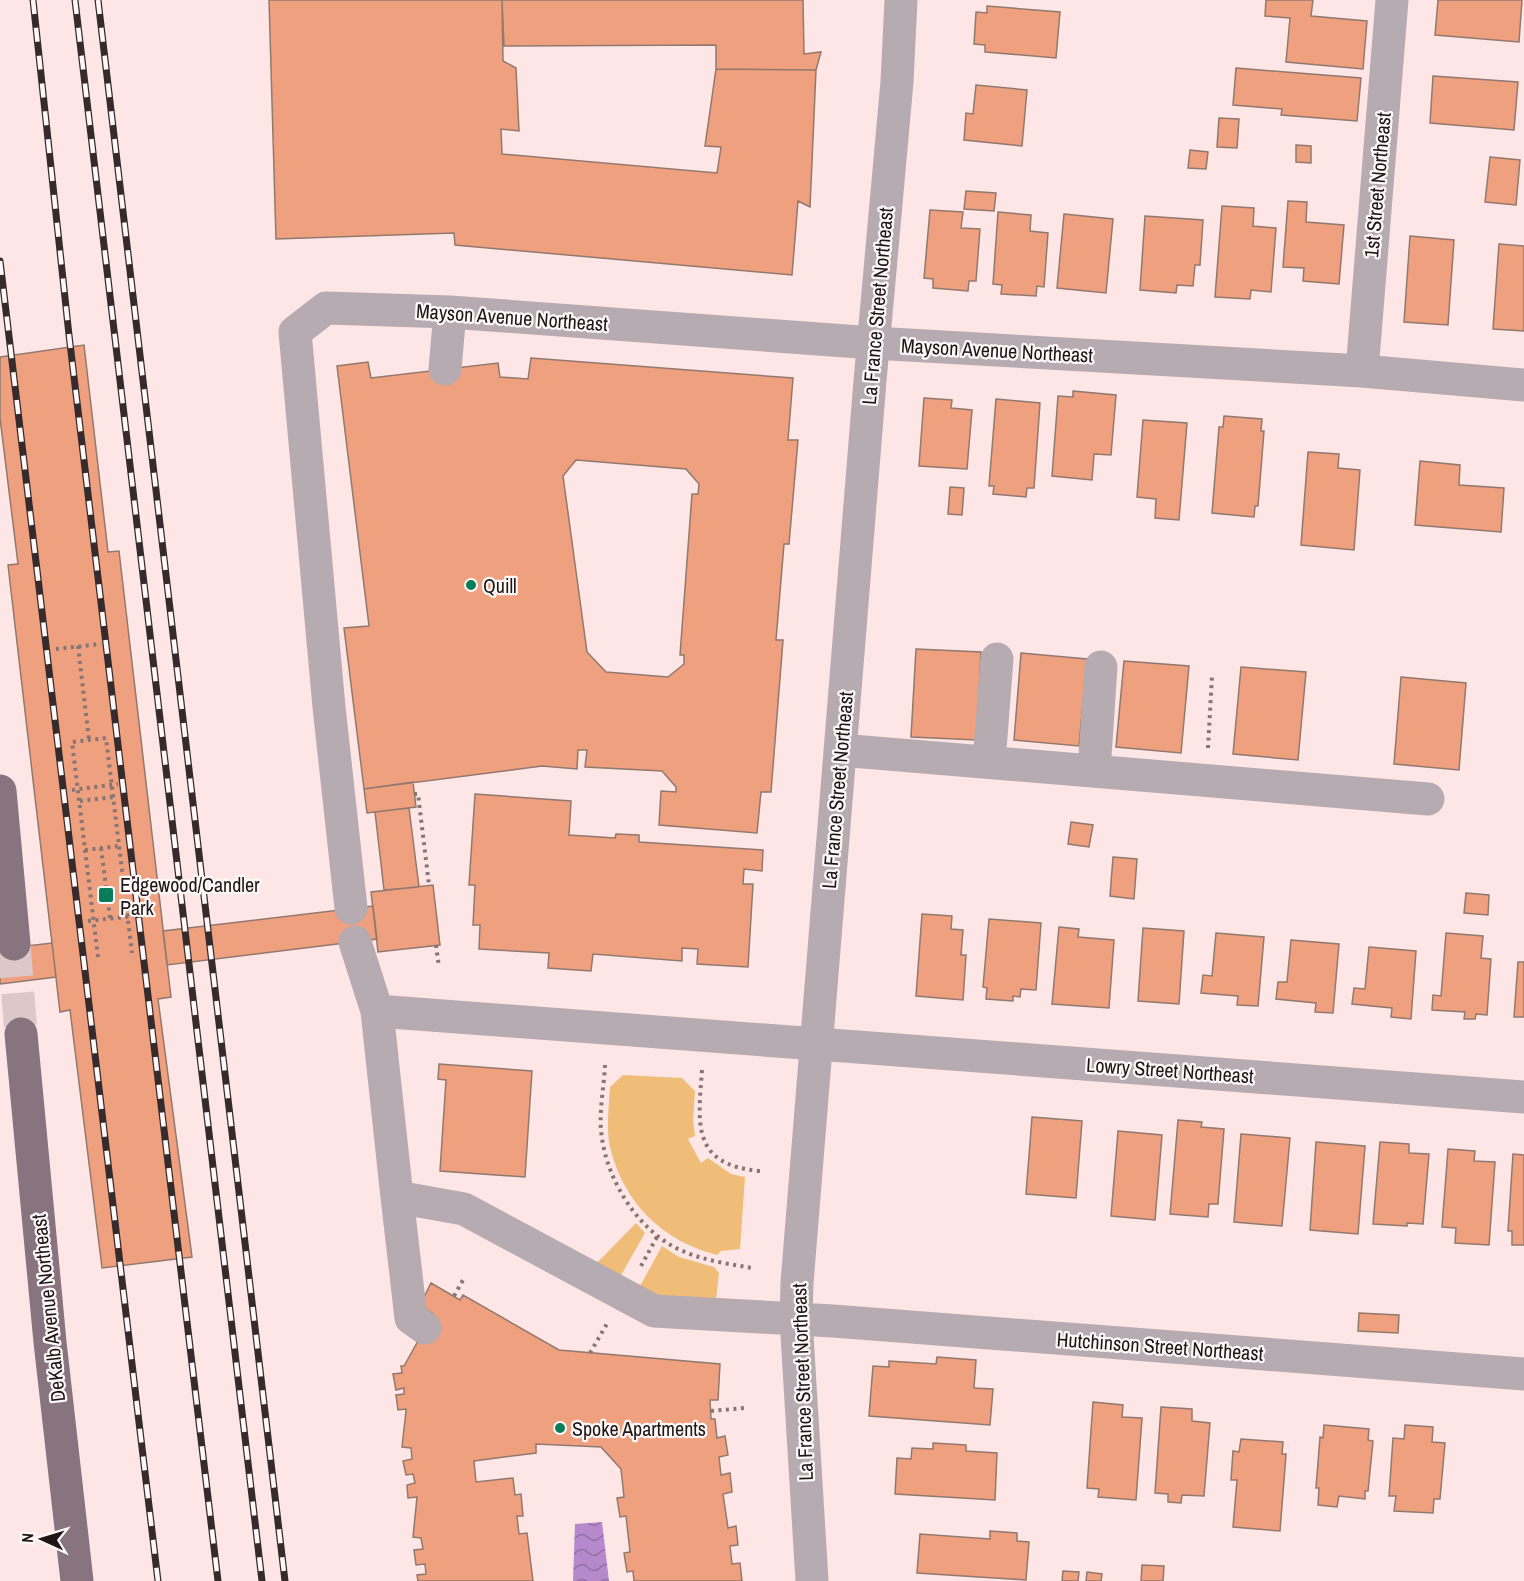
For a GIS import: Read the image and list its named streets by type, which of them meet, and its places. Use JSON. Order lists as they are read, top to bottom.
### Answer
{
  "streets": {
    "main road": ["DeKalb Avenue Northeast"],
    "street": [
      "1st Street Northeast",
      "La France Street Northeast",
      "Mayson Avenue Northeast",
      "Lowry Street Northeast",
      "Hutchinson Street Northeast"
    ]
  },
  "crossings": [
    ["1st Street Northeast", "Mayson Avenue Northeast"],
    ["La France Street Northeast", "Mayson Avenue Northeast"],
    ["La France Street Northeast", "Lowry Street Northeast"],
    ["La France Street Northeast", "Hutchinson Street Northeast"]
  ],
  "places": {
    "other": ["Quill", "Spoke Apartments"],
    "transit": ["Edgewood/Candler Park"]
  },
  "north": "left"
}
